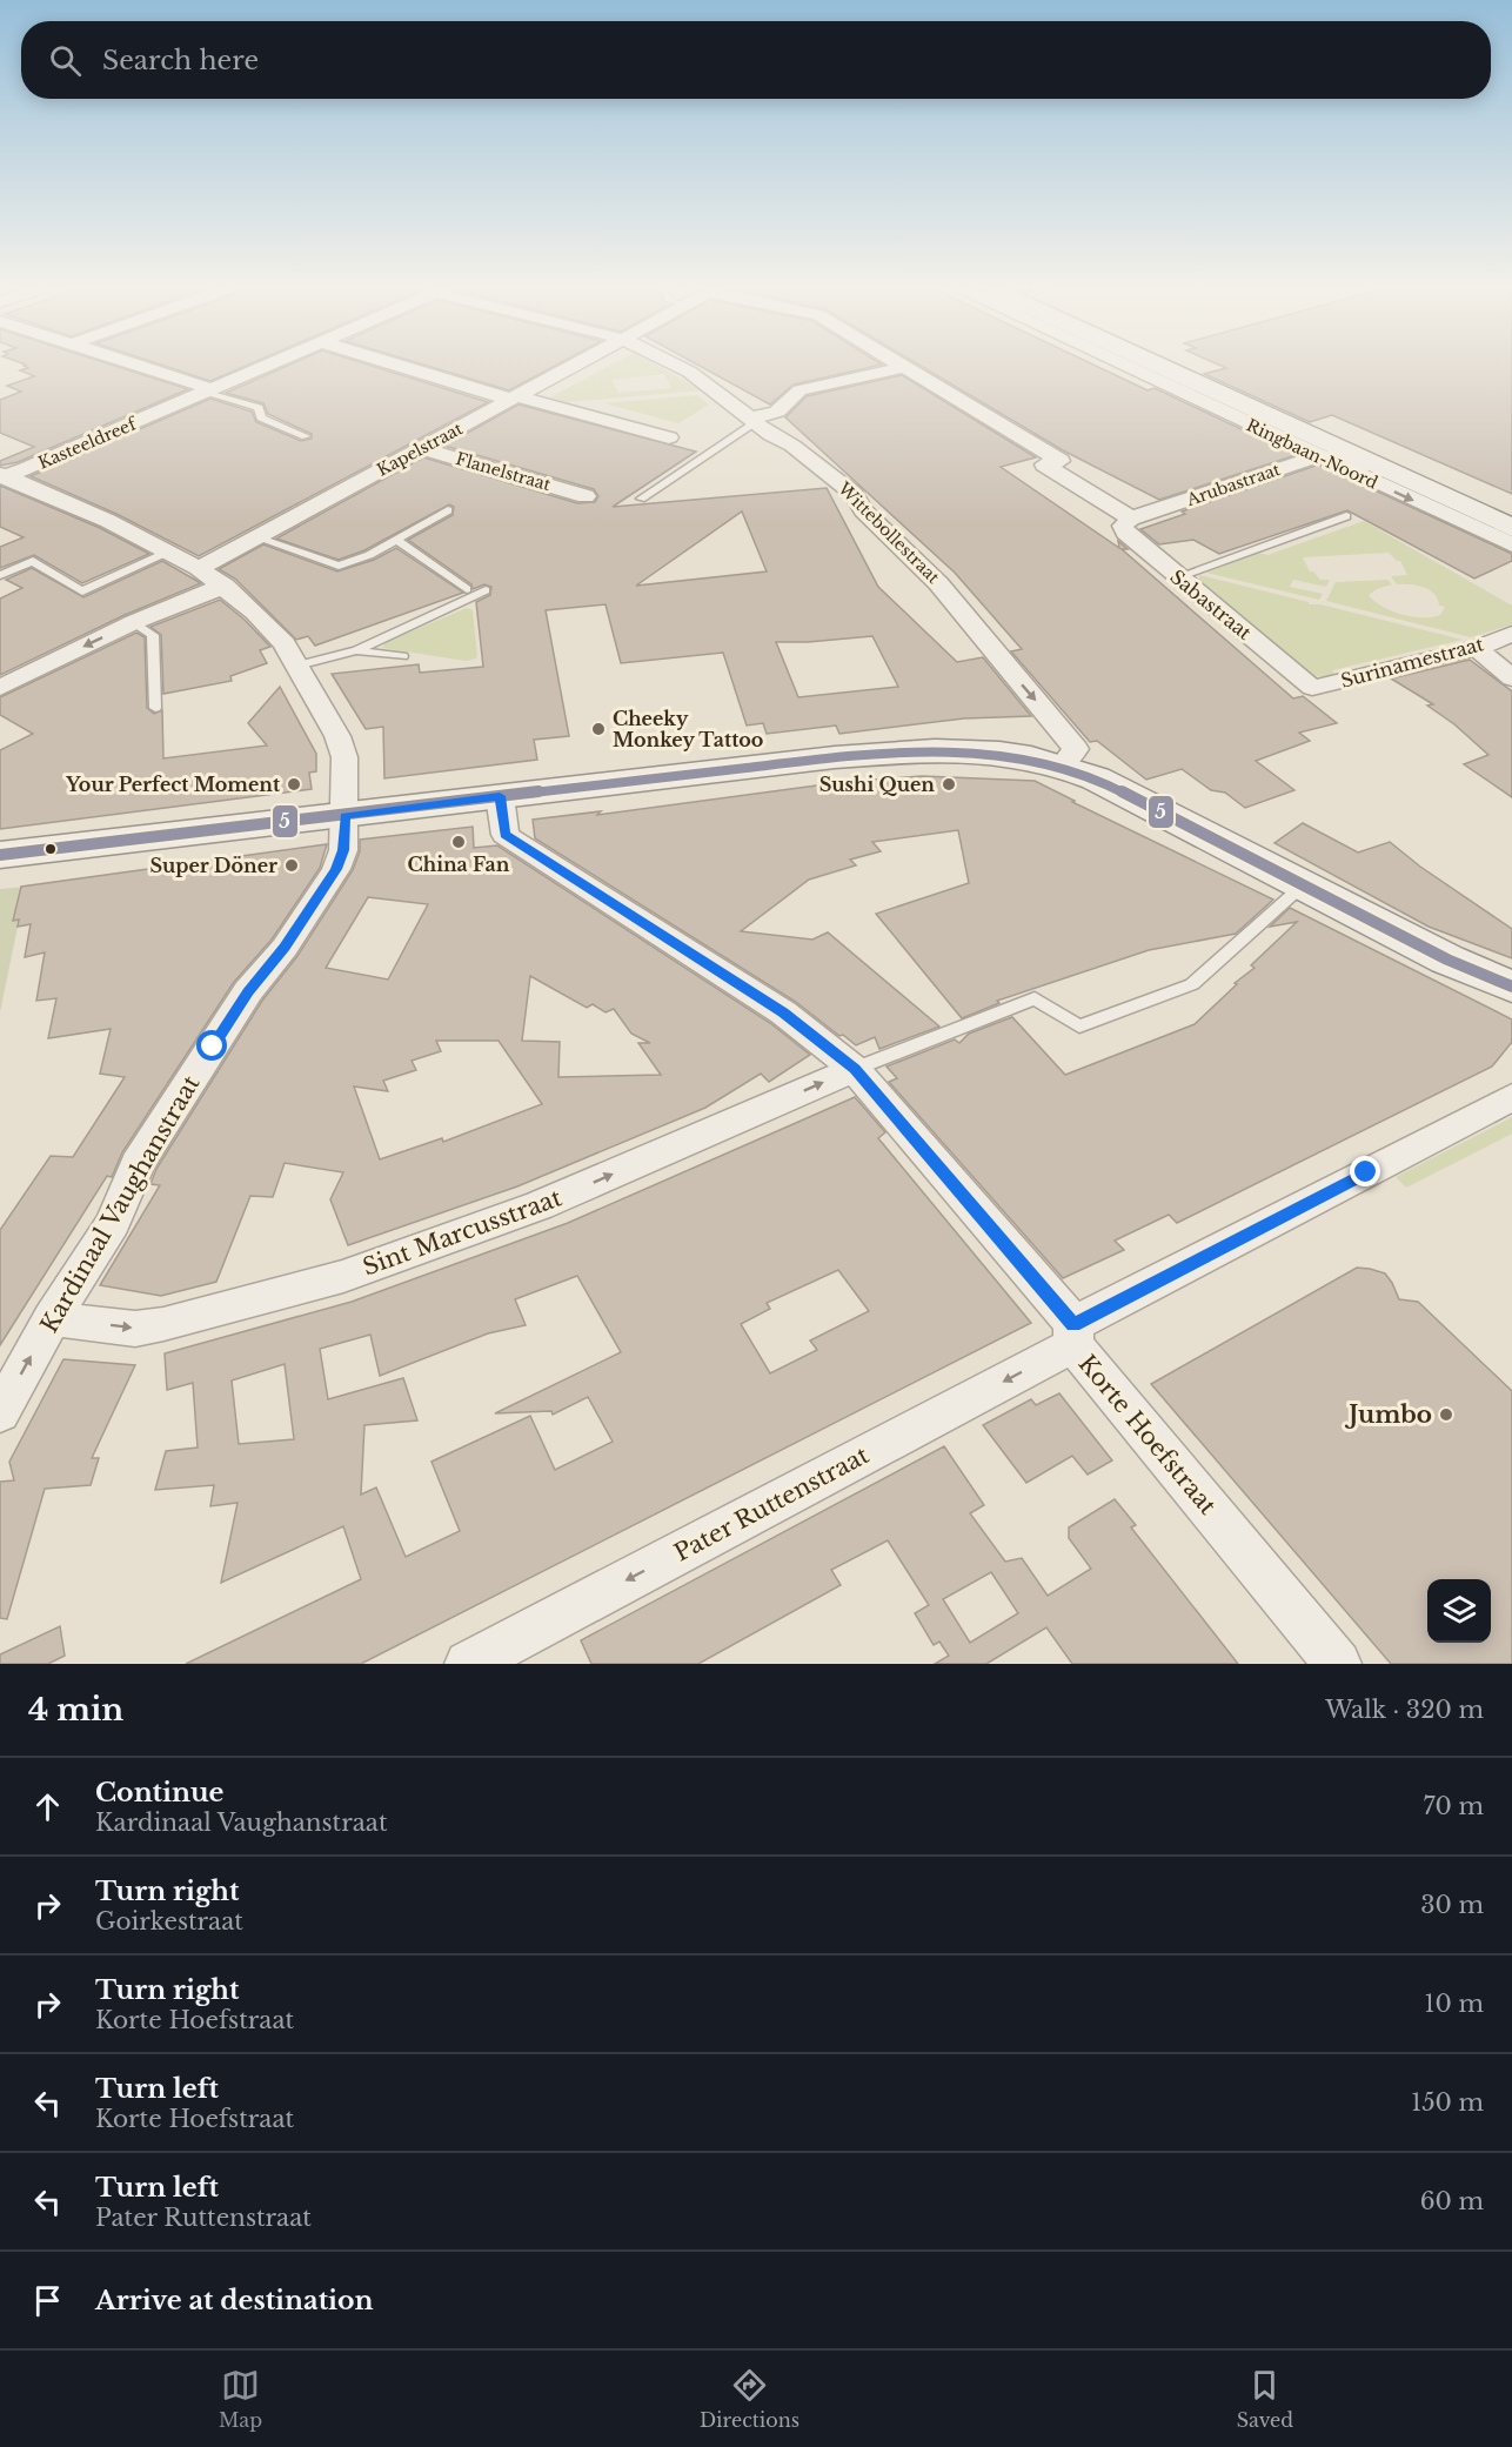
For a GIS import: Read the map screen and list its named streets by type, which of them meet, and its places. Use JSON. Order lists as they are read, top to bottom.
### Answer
{
  "streets": {
    "main road": ["Ringbaan-Noord"],
    "street": [
      "Kasteeldreef",
      "Kapelstraat",
      "Flanelstraat",
      "Arubastraat",
      "Wittebollestraat",
      "Sabastraat",
      "Surinamestraat",
      "Kardinaal Vaughanstraat",
      "Sint Marcusstraat",
      "Korte Hoefstraat",
      "Pater Ruttenstraat"
    ]
  },
  "crossings": [
    ["Kasteeldreef", "Kardinaal Vaughanstraat"],
    ["Kapelstraat", "Flanelstraat"],
    ["Kapelstraat", "Kardinaal Vaughanstraat"],
    ["Ringbaan-Noord", "Arubastraat"],
    ["Arubastraat", "Sabastraat"],
    ["Sabastraat", "Surinamestraat"],
    ["Kardinaal Vaughanstraat", "Sint Marcusstraat"],
    ["Sint Marcusstraat", "Korte Hoefstraat"],
    ["Korte Hoefstraat", "Pater Ruttenstraat"]
  ],
  "one_way": ["Wittebollestraat", "Sint Marcusstraat", "Pater Ruttenstraat"],
  "places": [
    "Cheeky Monkey Tattoo",
    "Your Perfect Moment",
    "Sushi Quen",
    "China Fan",
    "Super Döner",
    "Jumbo"
  ],
  "lines": ["transit line 5"],
  "page": {
    "search": "Search here",
    "heading": ["4 min", "Walk · 320 m"],
    "list": [
      ["Continue", "Kardinaal Vaughanstraat", "70 m"],
      ["Turn right", "Goirkestraat", "30 m"],
      ["Turn right", "Korte Hoefstraat", "10 m"],
      ["Turn left", "Korte Hoefstraat", "150 m"],
      ["Turn left", "Pater Ruttenstraat", "60 m"],
      "Arrive at destination"
    ],
    "nav": ["Map", "Directions", "Saved"]
  }
}
